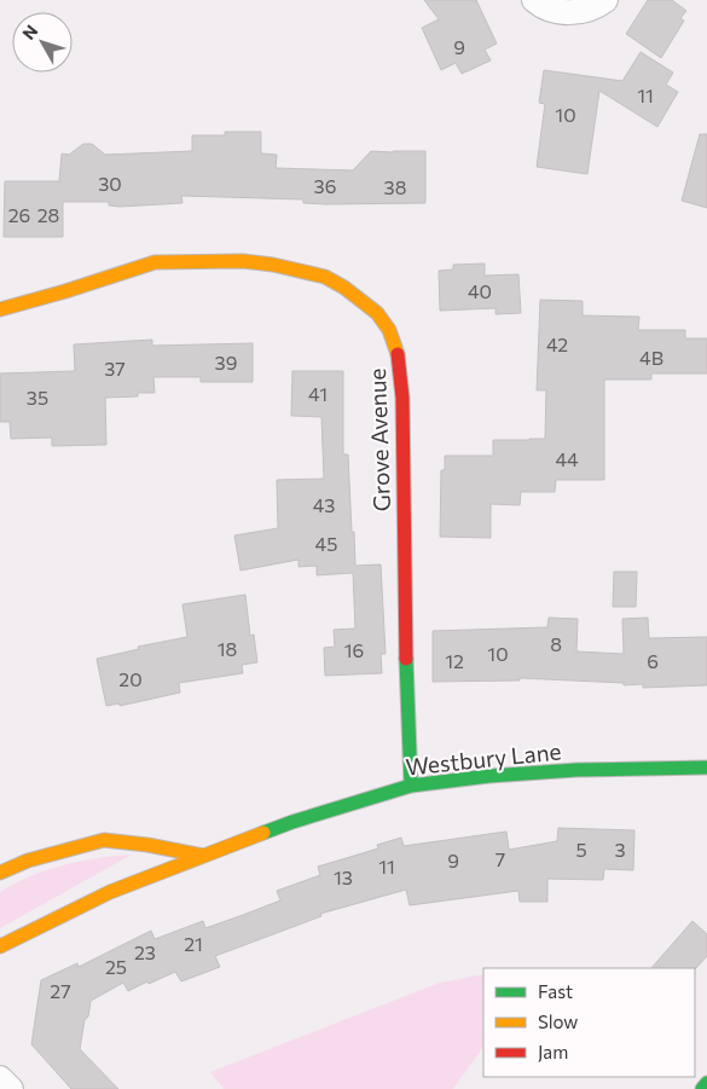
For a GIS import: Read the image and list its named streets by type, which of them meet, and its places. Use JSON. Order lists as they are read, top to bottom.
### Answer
{
  "streets": {
    "street": ["Grove Avenue", "Westbury Lane"]
  },
  "crossings": [
    ["Grove Avenue", "Westbury Lane"]
  ],
  "house_numbers": [
    "9",
    "11",
    "10",
    "30",
    "36",
    "38",
    "26",
    "28",
    "40",
    "42",
    "4B",
    "39",
    "37",
    "41",
    "35",
    "44",
    "43",
    "45",
    "8",
    "18",
    "16",
    "10",
    "12",
    "6",
    "20",
    "5",
    "3",
    "7",
    "9",
    "11",
    "13",
    "21",
    "23",
    "25",
    "27"
  ],
  "legend": ["Fast", "Slow", "Jam"],
  "north": "top left"
}
